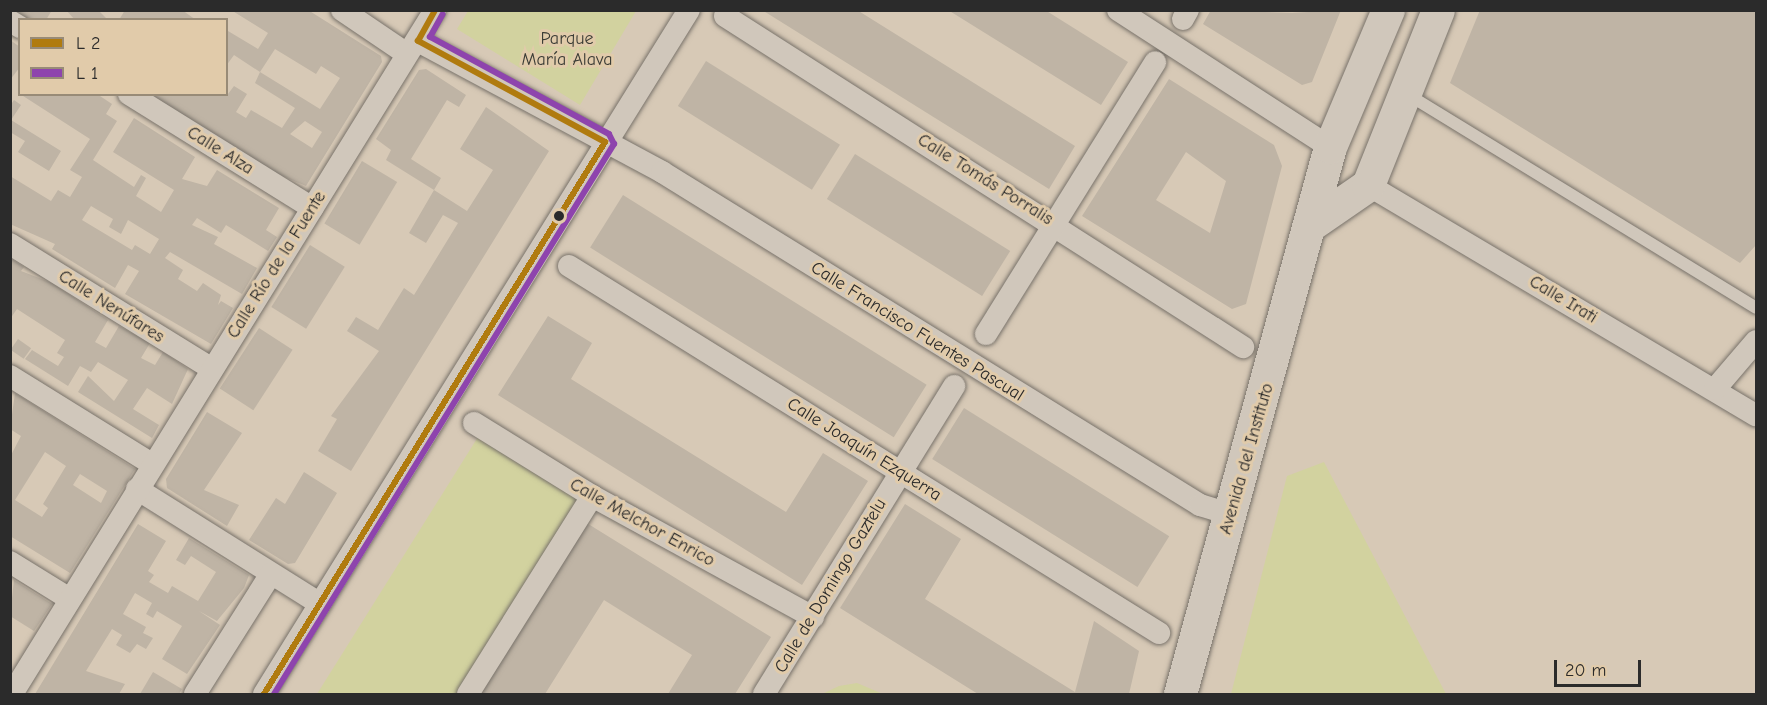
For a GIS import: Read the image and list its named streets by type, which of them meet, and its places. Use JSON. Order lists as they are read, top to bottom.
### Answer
{
  "streets": {
    "street": [
      "Calle Alza",
      "Calle Tomás Porralis",
      "Calle Río de la Fuente",
      "Calle Irati",
      "Calle Nenúfares",
      "Calle Francisco Fuentes Pascual",
      "Calle Joaquín Ezquerra",
      "Avenida del Instituto",
      "Calle Melchor Enrico",
      "Calle de Domingo Gaztelu"
    ]
  },
  "crossings": [
    ["Calle Alza", "Calle Río de la Fuente"],
    ["Calle Río de la Fuente", "Calle Nenúfares"],
    ["Calle Río de la Fuente", "Calle Francisco Fuentes Pascual"],
    ["Calle Francisco Fuentes Pascual", "Avenida del Instituto"],
    ["Calle Joaquín Ezquerra", "Calle de Domingo Gaztelu"],
    ["Calle Melchor Enrico", "Calle de Domingo Gaztelu"]
  ],
  "parks": ["Parque María Alava"],
  "legend": ["L 2", "L 1"],
  "scale_bar": "20 m"
}
